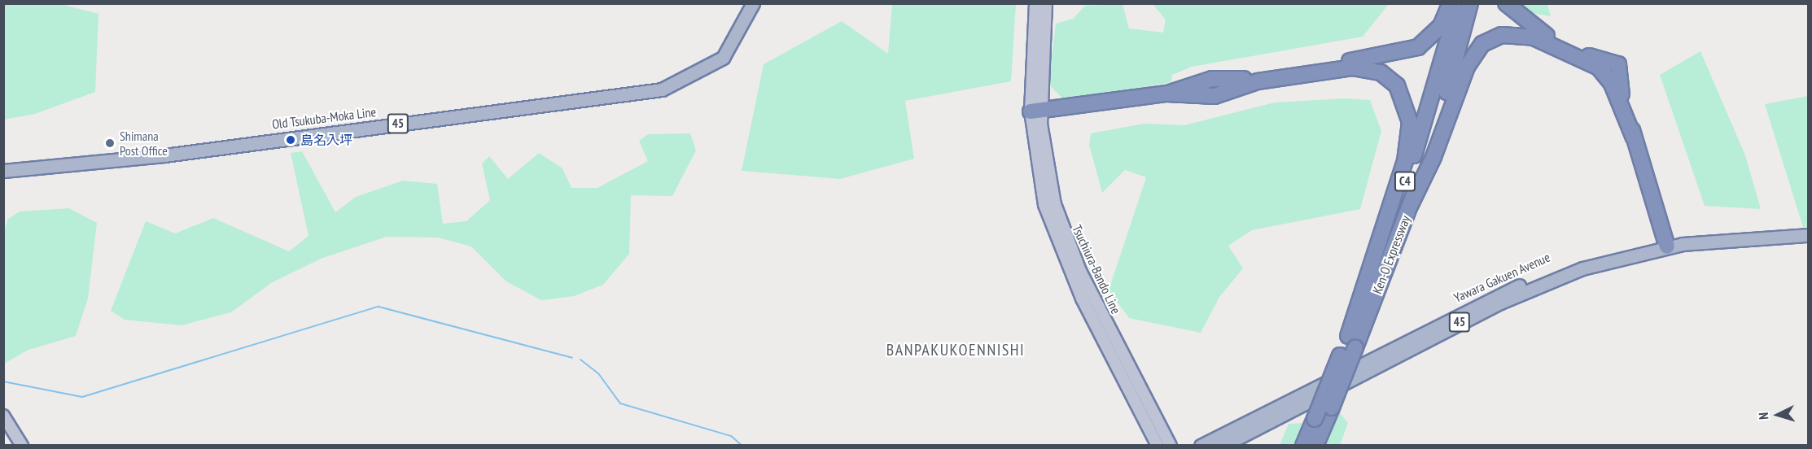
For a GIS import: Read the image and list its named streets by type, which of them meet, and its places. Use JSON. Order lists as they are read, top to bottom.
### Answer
{
  "streets": {
    "highway": ["C4", "Ken-O Expressway"],
    "main road": [
      "Old Tsukuba-Moka Line",
      "45",
      "Tsuchiura-Bando Line",
      "Yawara Gakuen Avenue"
    ]
  },
  "districts": ["BANPAKUKOENNISHI"],
  "places": ["島名入坪", "Shimana Post Office"],
  "north": "left"
}
